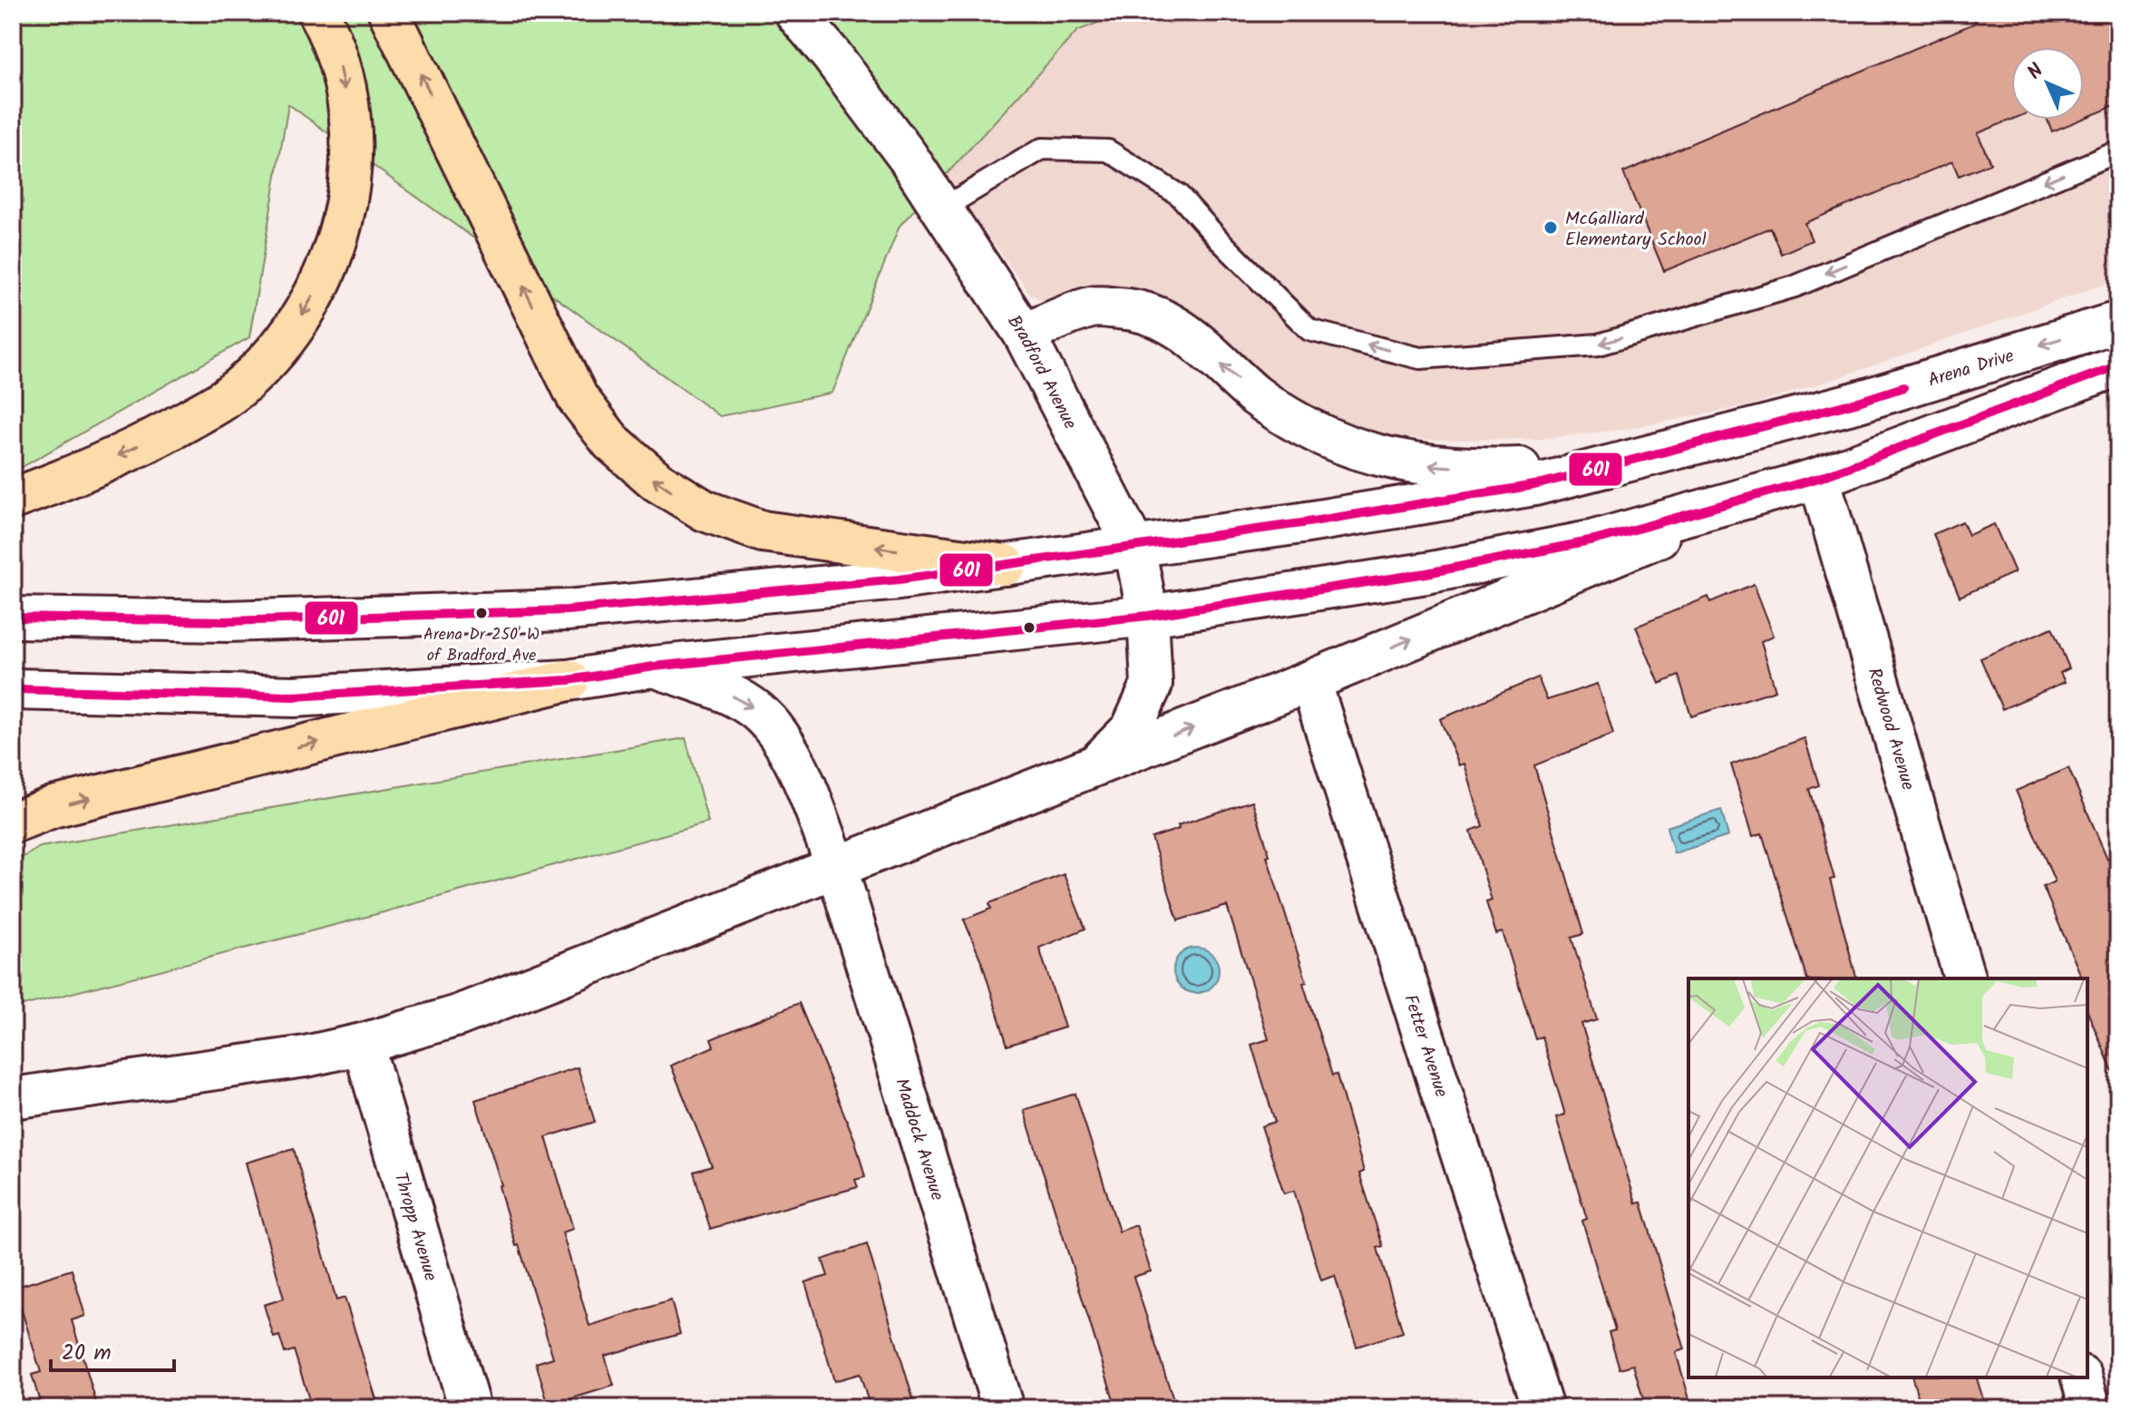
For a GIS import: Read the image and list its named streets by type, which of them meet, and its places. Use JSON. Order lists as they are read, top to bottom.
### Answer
{
  "streets": {
    "main road": [
      "Arena Drive",
      "Bradford Avenue",
      "Redwood Avenue",
      "Fetter Avenue",
      "Maddock Avenue",
      "Thropp Avenue"
    ]
  },
  "crossings": [
    ["Arena Drive", "Bradford Avenue"]
  ],
  "places": ["McGalliard Elementary School", "Arena Dr 250' W of Bradford Ave"],
  "lines": ["transit line 601"],
  "scale_bar": "20 m",
  "north": "top left"
}
